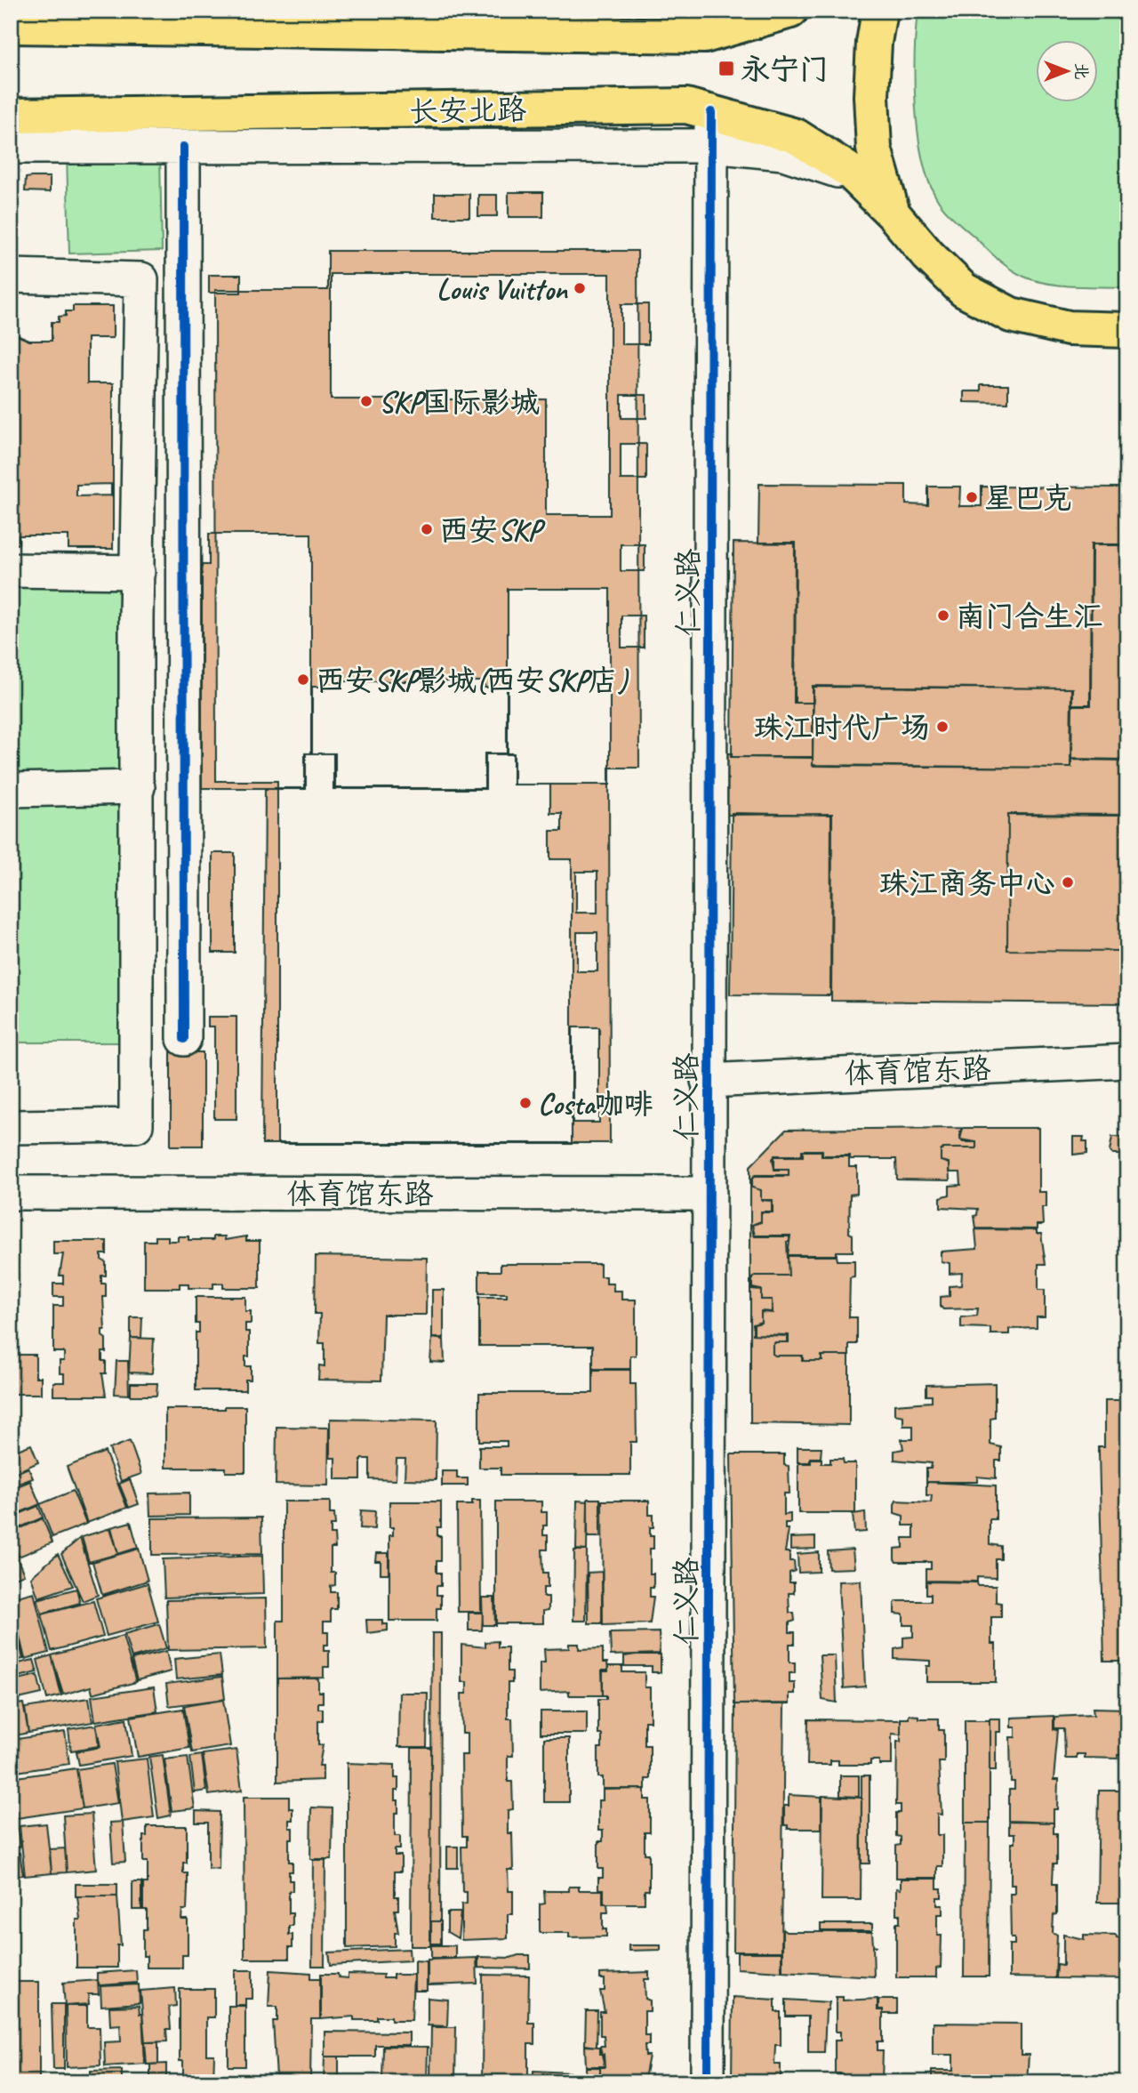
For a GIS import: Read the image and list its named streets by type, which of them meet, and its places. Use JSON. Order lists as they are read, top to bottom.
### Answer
{
  "streets": {
    "main road": ["长安北路"],
    "street": ["仁义路", "体育馆东路"]
  },
  "crossings": [
    ["长安北路", "仁义路"],
    ["仁义路", "体育馆东路"]
  ],
  "places": {
    "transit": ["永宁门"],
    "other": [
      "Louis Vuitton",
      "SKP国际影城",
      "星巴克",
      "西安SKP",
      "南门合生汇",
      "西安SKP影城(西安SKP店)",
      "珠江时代广场",
      "珠江商务中心",
      "Costa咖啡"
    ]
  },
  "north": "right"
}
